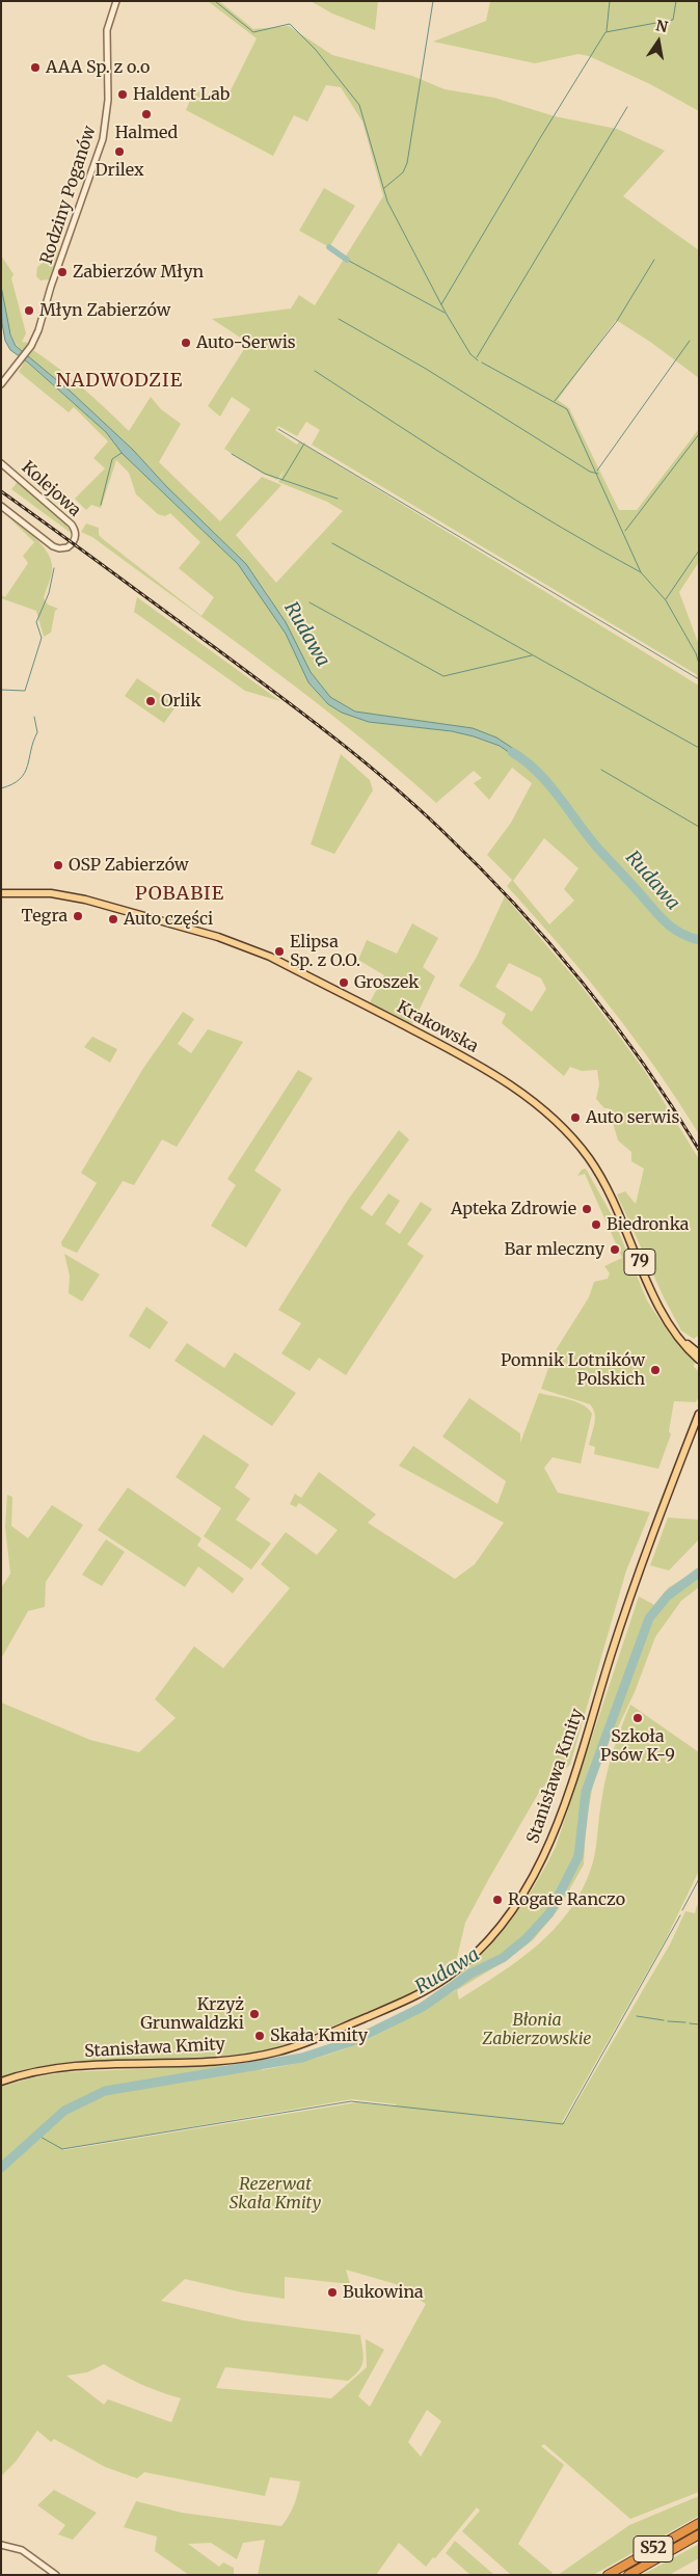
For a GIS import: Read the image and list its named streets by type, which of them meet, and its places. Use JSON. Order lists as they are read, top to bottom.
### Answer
{
  "streets": {
    "highway": ["S52"],
    "main road": ["Krakowska", "79", "Stanisława Kmity"],
    "street": ["Rodziny Poganów", "Kolejowa"]
  },
  "districts": ["NADWODZIE", "POBABIE"],
  "water": ["Rudawa"],
  "parks": ["Błonia Zabierzowskie", "Rezerwat Skała Kmity"],
  "places": [
    "AAA Sp. z o.o",
    "Haldent Lab",
    "Halmed",
    "Drilex",
    "Zabierzów Młyn",
    "Młyn Zabierzów",
    "Auto-Serwis",
    "Orlik",
    "OSP Zabierzów",
    "Tegra",
    "Auto części",
    "Elipsa Sp. z O.O.",
    "Groszek",
    "Auto serwis",
    "Apteka Zdrowie",
    "Biedronka",
    "Bar mleczny",
    "Pomnik Lotników Polskich",
    "Szkoła Psów K-9",
    "Rogate Ranczo",
    "Krzyż Grunwaldzki",
    "Skała Kmity",
    "Bukowina"
  ],
  "north": "top"
}
